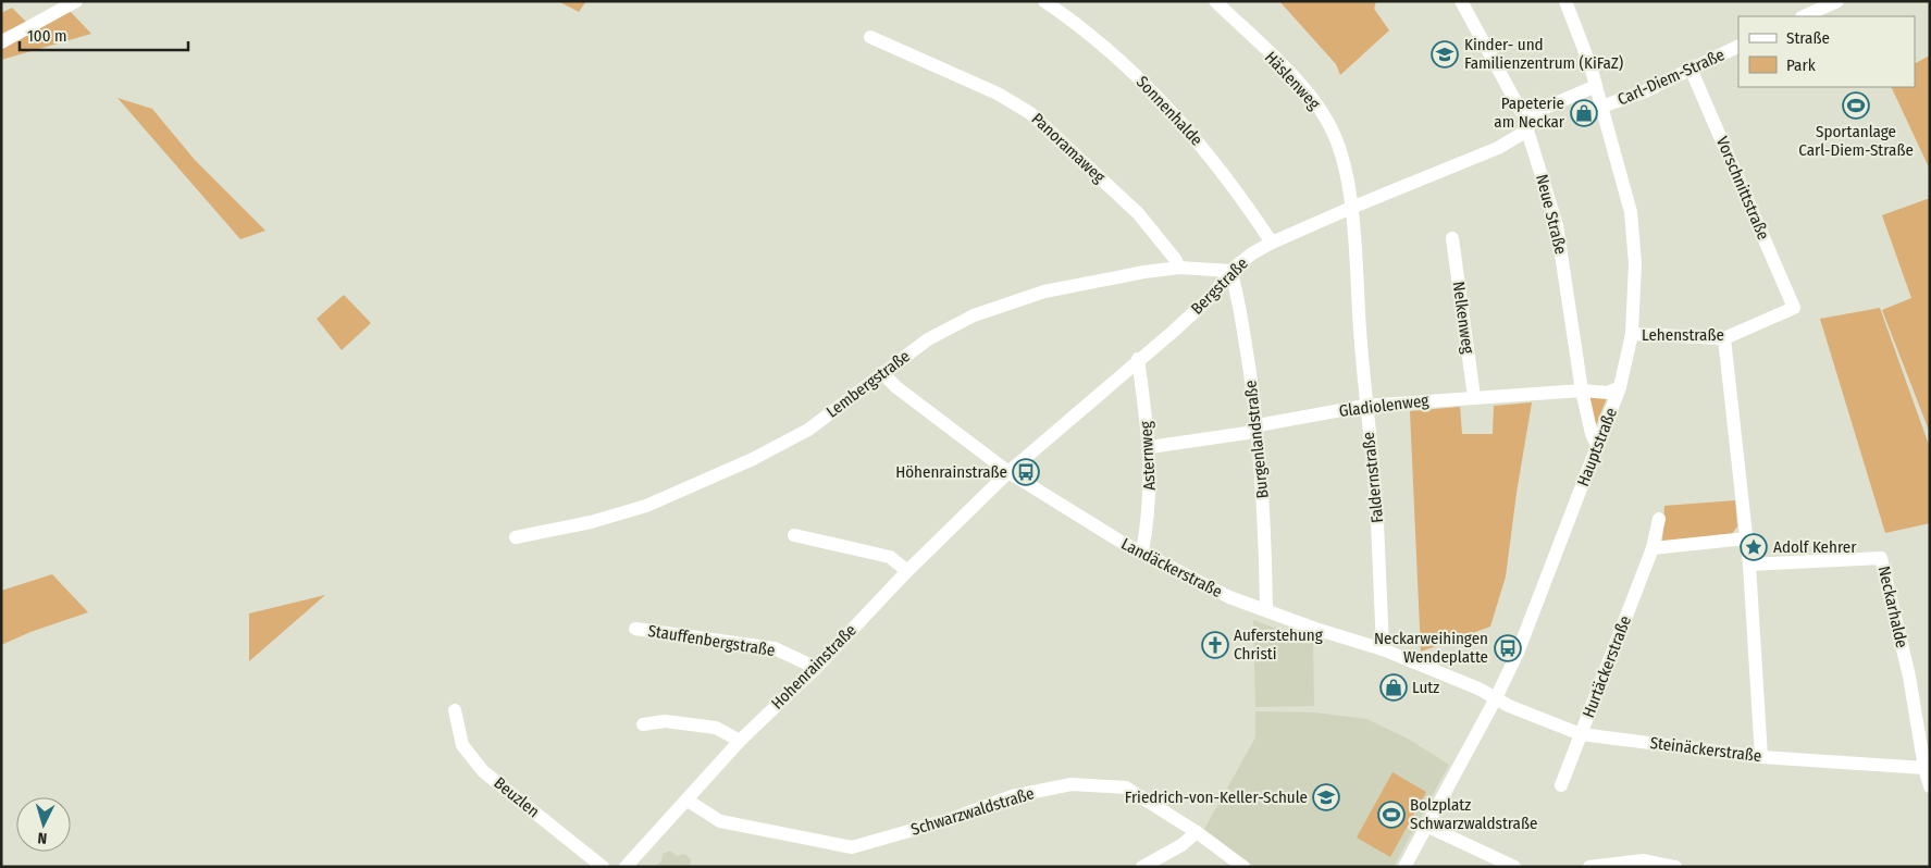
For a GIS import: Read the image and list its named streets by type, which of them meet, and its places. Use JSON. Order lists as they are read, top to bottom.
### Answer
{
  "streets": {
    "street": [
      "Carl-Diem-Straße",
      "Häslenweg",
      "Sonnenhalde",
      "Panoramaweg",
      "Vorschnittstraße",
      "Neue Straße",
      "Bergstraße",
      "Nelkenweg",
      "Lehenstraße",
      "Lembergstraße",
      "Gladiolenweg",
      "Burgenlandstraße",
      "Hauptstraße",
      "Asternweg",
      "Faldernstraße",
      "Landäckerstraße",
      "Neckarhalde",
      "Stauffenbergstraße",
      "Hohenrainstraße",
      "Hurtäckerstraße",
      "Steinäckerstraße",
      "Beuzlen",
      "Schwarzwaldstraße"
    ]
  },
  "crossings": [
    ["Carl-Diem-Straße", "Vorschnittstraße"],
    ["Carl-Diem-Straße", "Hauptstraße"],
    ["Häslenweg", "Bergstraße"],
    ["Häslenweg", "Faldernstraße"],
    ["Sonnenhalde", "Bergstraße"],
    ["Panoramaweg", "Lembergstraße"],
    ["Vorschnittstraße", "Lehenstraße"],
    ["Neue Straße", "Bergstraße"],
    ["Neue Straße", "Gladiolenweg"],
    ["Neue Straße", "Hauptstraße"],
    ["Bergstraße", "Lembergstraße"],
    ["Bergstraße", "Burgenlandstraße"],
    ["Bergstraße", "Hauptstraße"],
    ["Bergstraße", "Asternweg"],
    ["Bergstraße", "Faldernstraße"],
    ["Bergstraße", "Landäckerstraße"],
    ["Bergstraße", "Hohenrainstraße"],
    ["Nelkenweg", "Gladiolenweg"],
    ["Lehenstraße", "Hauptstraße"],
    ["Lembergstraße", "Burgenlandstraße"],
    ["Lembergstraße", "Landäckerstraße"],
    ["Gladiolenweg", "Burgenlandstraße"],
    ["Gladiolenweg", "Hauptstraße"],
    ["Gladiolenweg", "Asternweg"],
    ["Gladiolenweg", "Faldernstraße"],
    ["Burgenlandstraße", "Landäckerstraße"],
    ["Hauptstraße", "Landäckerstraße"],
    ["Hauptstraße", "Steinäckerstraße"],
    ["Asternweg", "Landäckerstraße"],
    ["Faldernstraße", "Landäckerstraße"],
    ["Landäckerstraße", "Hohenrainstraße"],
    ["Landäckerstraße", "Steinäckerstraße"],
    ["Neckarhalde", "Steinäckerstraße"],
    ["Stauffenbergstraße", "Hohenrainstraße"],
    ["Hohenrainstraße", "Schwarzwaldstraße"],
    ["Hurtäckerstraße", "Steinäckerstraße"]
  ],
  "places": {
    "school or university": ["Kinder- und Familienzentrum (KiFaZ)", "Friedrich-von-Keller-Schule"],
    "sports": ["Sportanlage Carl-Diem-Straße", "Bolzplatz Schwarzwaldstraße"],
    "shop": ["Papeterie am Neckar", "Lutz"],
    "bus stop": ["Höhenrainstraße", "Neckarweihingen Wendeplatte"],
    "place": ["Adolf Kehrer"],
    "church": ["Auferstehung Christi"]
  },
  "legend": ["Straße", "Park"],
  "scale_bar": "100 m",
  "north": "bottom"
}
